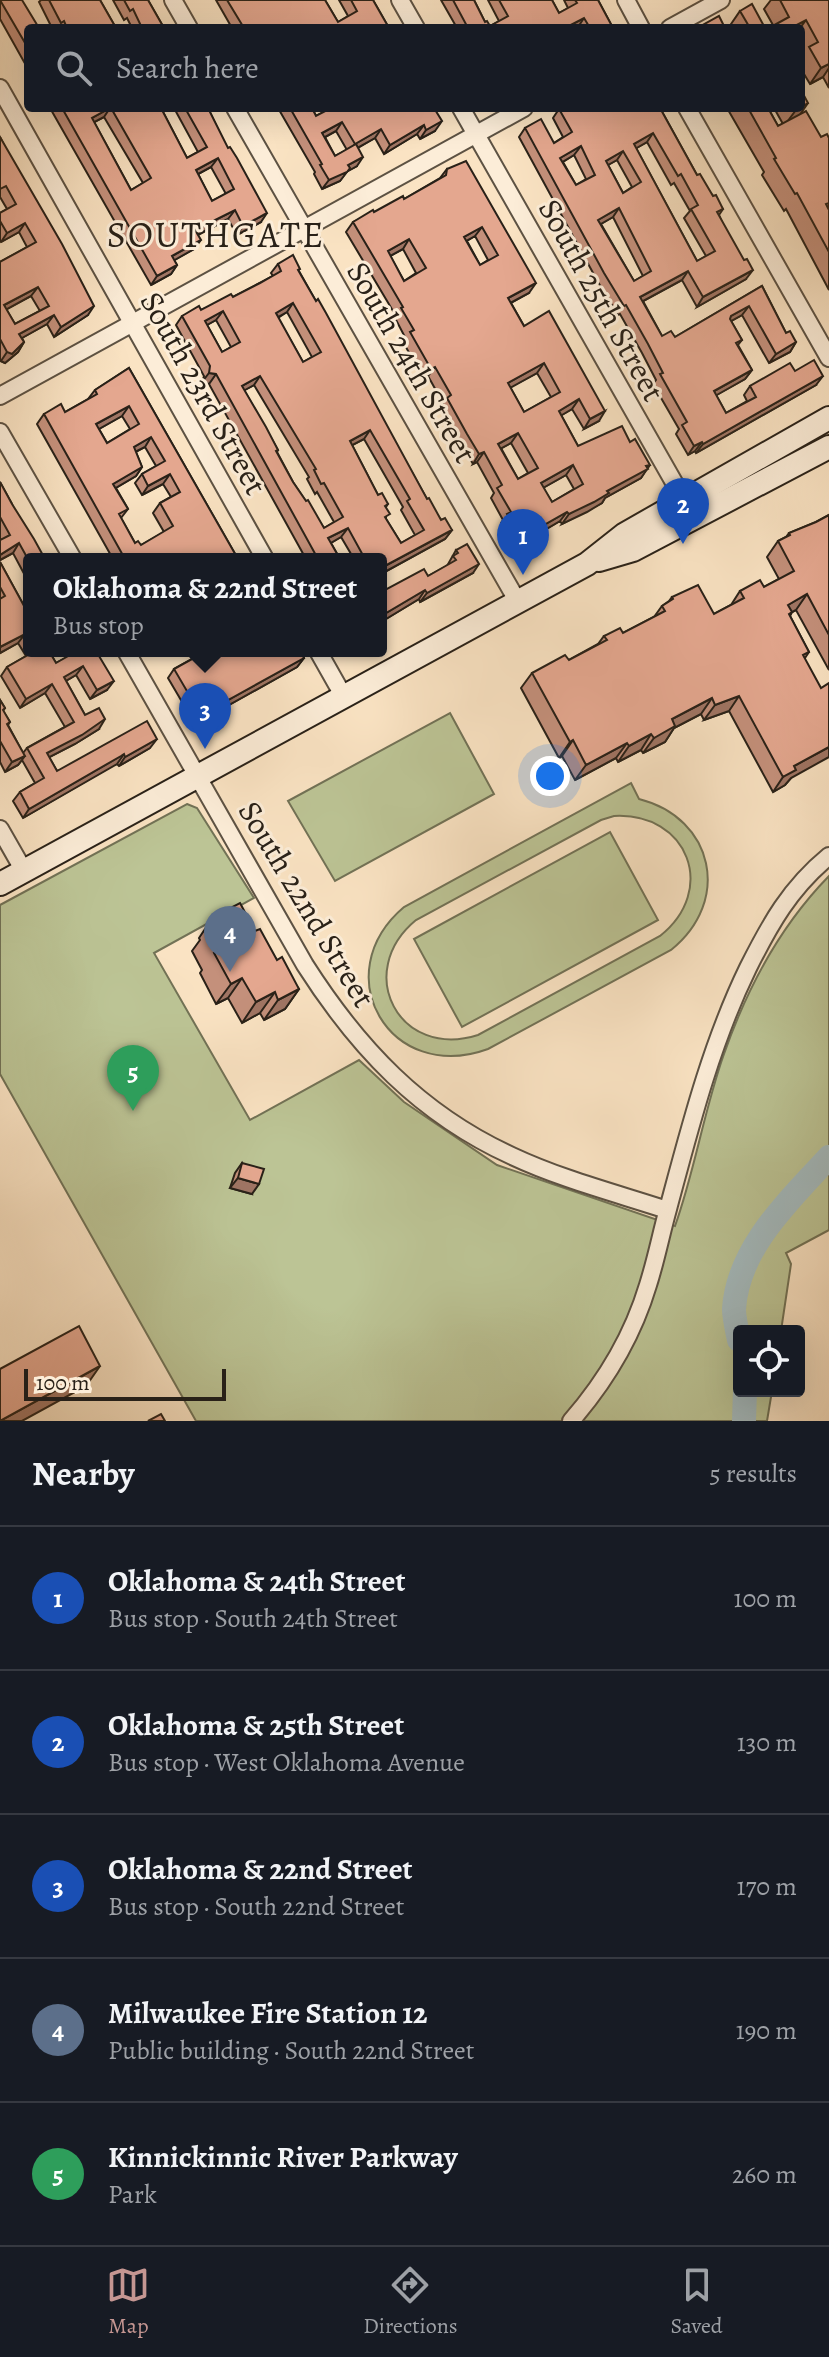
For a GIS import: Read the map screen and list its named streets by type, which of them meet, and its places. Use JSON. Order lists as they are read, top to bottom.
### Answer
{
  "streets": {
    "street": [
      "South 25th Street",
      "South 24th Street",
      "South 23rd Street",
      "South 22nd Street"
    ]
  },
  "districts": ["SOUTHGATE"],
  "scale_bar": "100 m",
  "page": {
    "search": "Search here",
    "pins": [
      "2",
      "1",
      "3",
      "4",
      "5"
    ],
    "popup": ["Oklahoma & 22nd Street", "Bus stop"],
    "scale": "100 m",
    "heading": ["Nearby", "5 results"],
    "list": [
      {
        "mark": "1",
        "name": "Oklahoma & 24th Street",
        "note": "Bus stop · South 24th Street",
        "value": "100 m"
      },
      {
        "mark": "2",
        "name": "Oklahoma & 25th Street",
        "note": "Bus stop · West Oklahoma Avenue",
        "value": "130 m"
      },
      {
        "mark": "3",
        "name": "Oklahoma & 22nd Street",
        "note": "Bus stop · South 22nd Street",
        "value": "170 m"
      },
      {
        "mark": "4",
        "name": "Milwaukee Fire Station 12",
        "note": "Public building · South 22nd Street",
        "value": "190 m"
      },
      {
        "mark": "5",
        "name": "Kinnickinnic River Parkway",
        "note": "Park",
        "value": "260 m"
      }
    ],
    "nav": ["Map", "Directions", "Saved"]
  }
}
